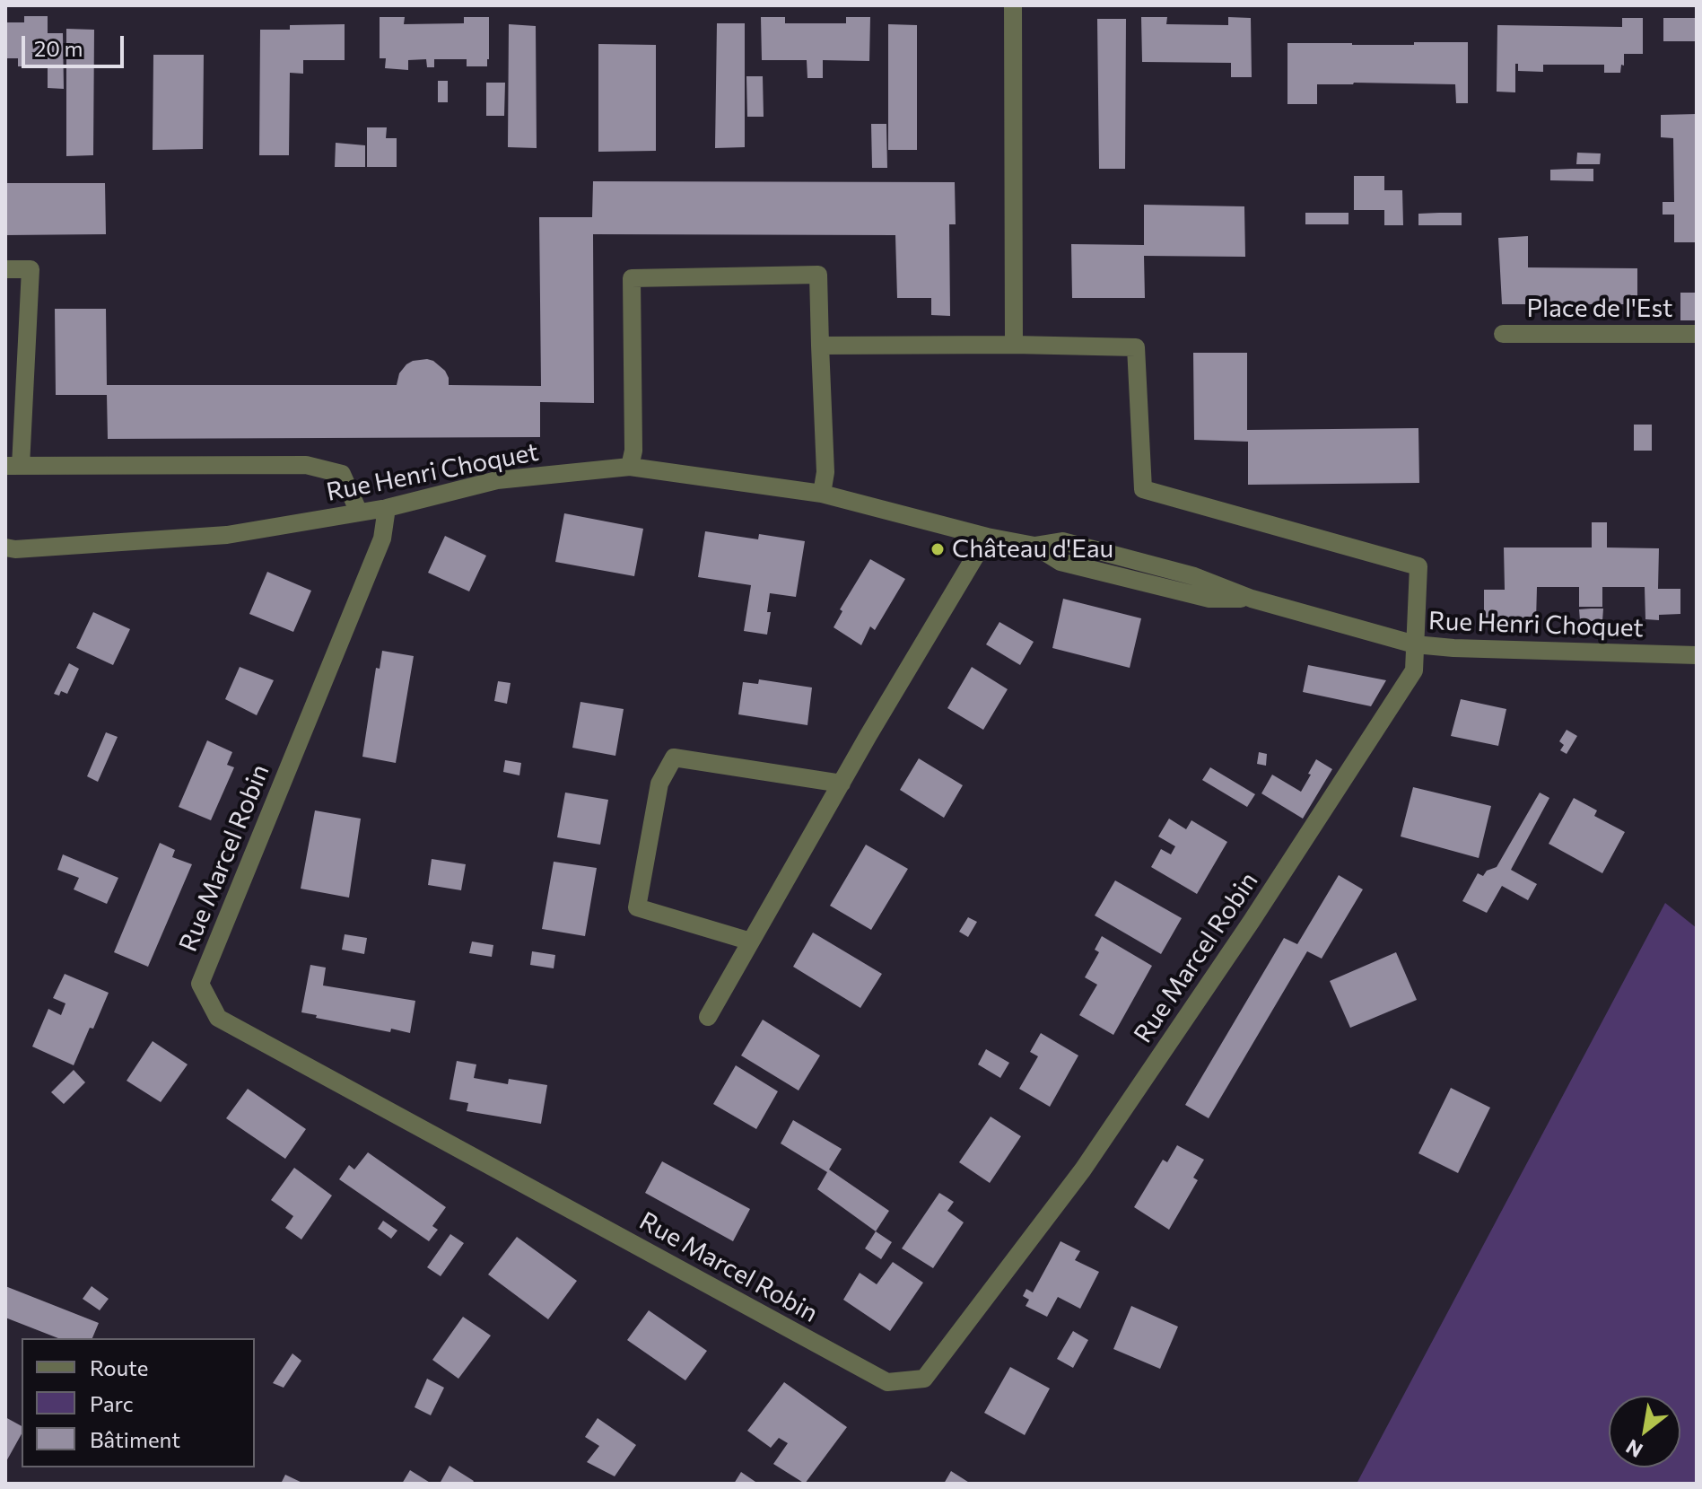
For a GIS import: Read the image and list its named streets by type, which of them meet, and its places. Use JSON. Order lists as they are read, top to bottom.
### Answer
{
  "streets": {
    "street": ["Place de l'Est", "Rue Henri Choquet", "Rue Marcel Robin"]
  },
  "crossings": [
    ["Rue Henri Choquet", "Rue Marcel Robin"]
  ],
  "places": ["Château d'Eau"],
  "legend": ["Route", "Parc", "Bâtiment"],
  "scale_bar": "20 m",
  "north": "bottom left"
}
